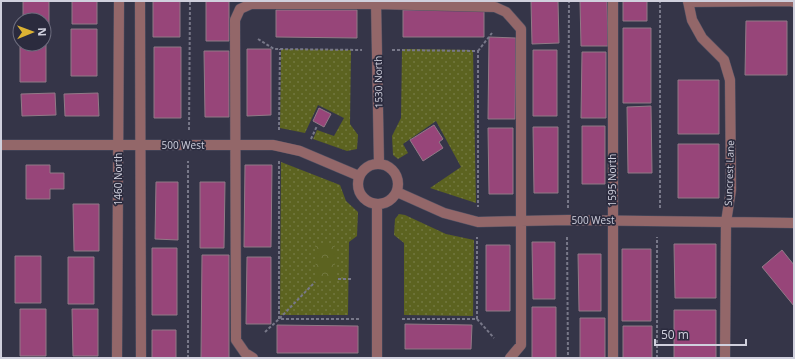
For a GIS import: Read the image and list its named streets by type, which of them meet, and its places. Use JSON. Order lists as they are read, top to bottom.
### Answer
{
  "streets": {
    "street": [
      "1530 North",
      "500 West",
      "Suncrest Lane",
      "1460 North",
      "1595 North"
    ]
  },
  "crossings": [
    ["1530 North", "500 West"],
    ["500 West", "Suncrest Lane"],
    ["500 West", "1460 North"],
    ["500 West", "1595 North"]
  ],
  "scale_bar": "50 m",
  "north": "right"
}
